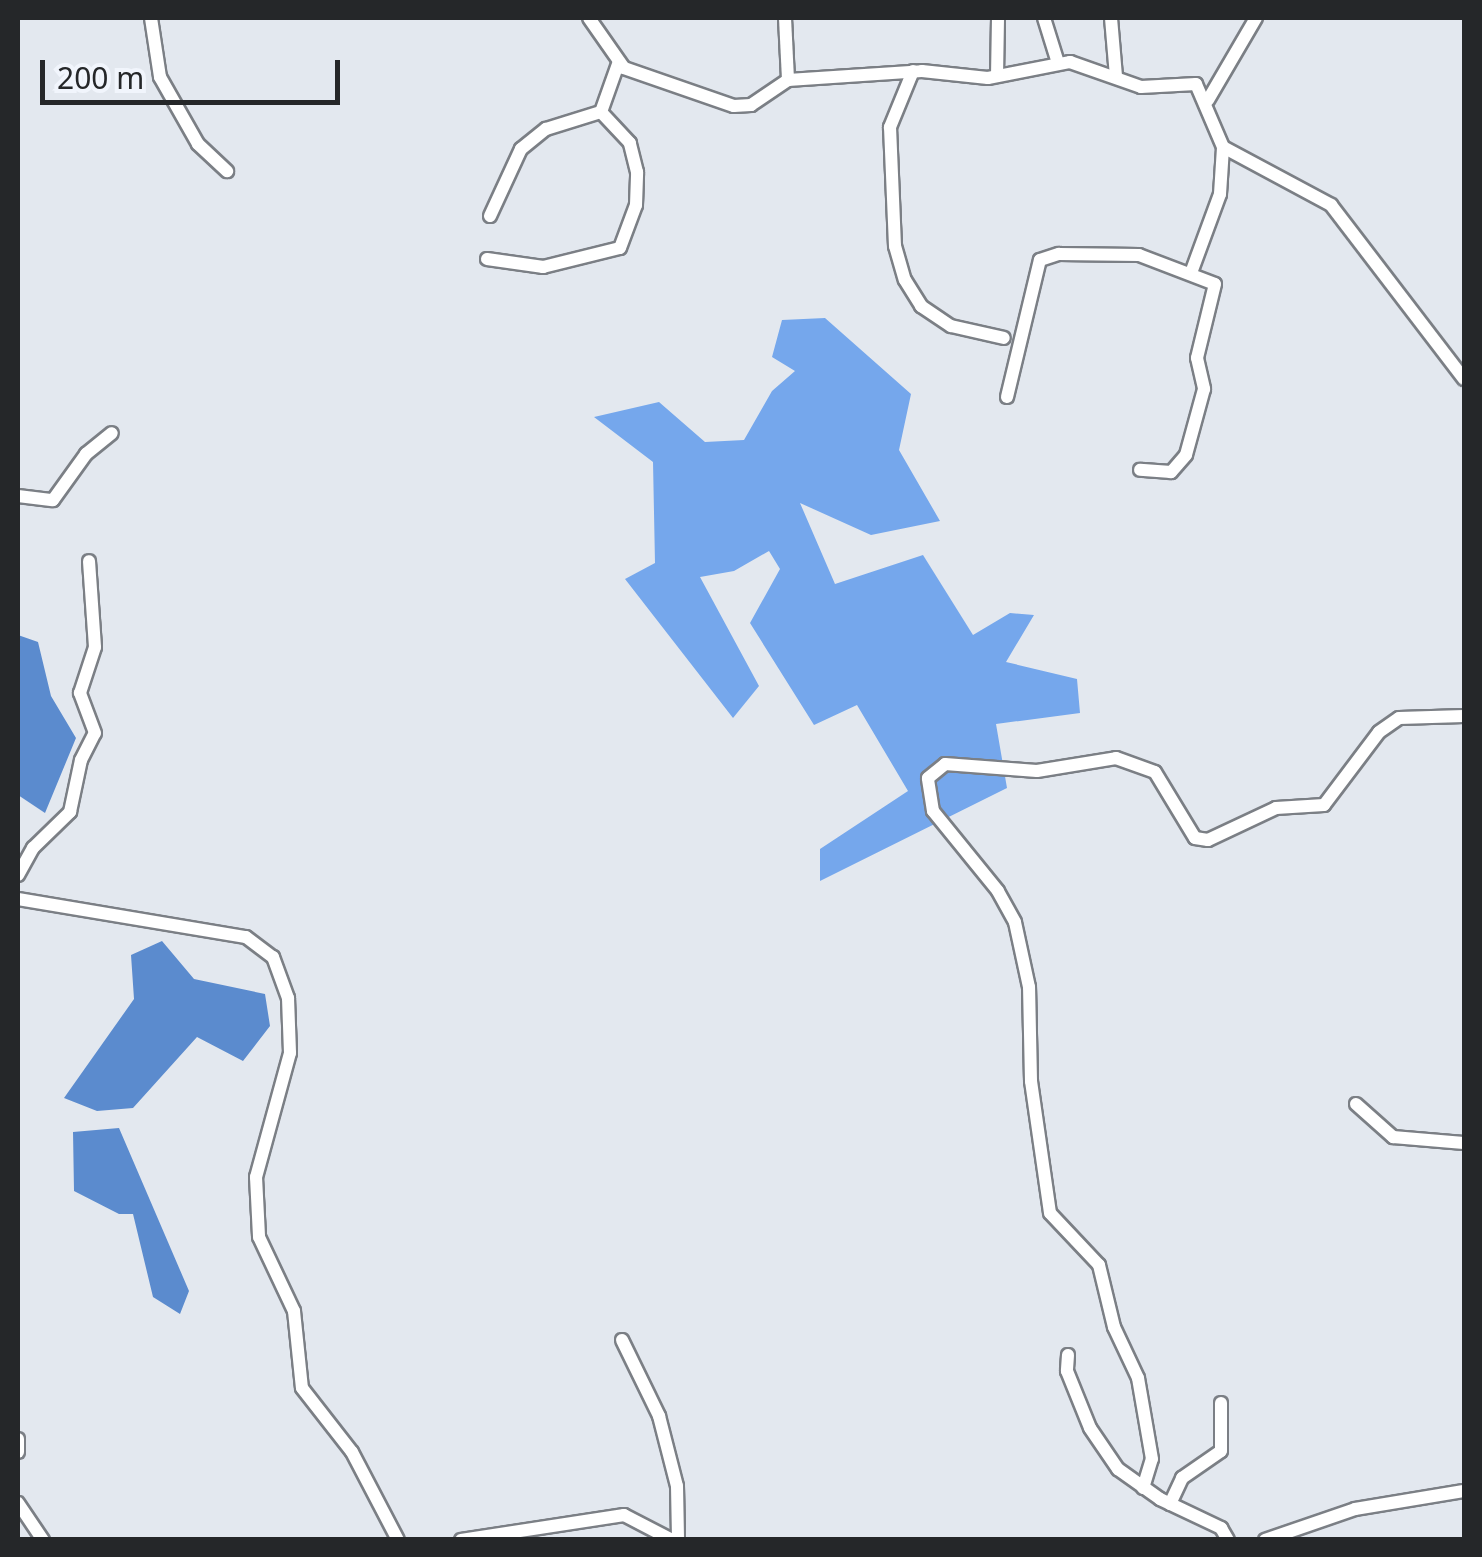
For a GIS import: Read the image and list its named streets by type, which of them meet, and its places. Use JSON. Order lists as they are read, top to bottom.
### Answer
{
  "scale_bar": "200 m"
}
